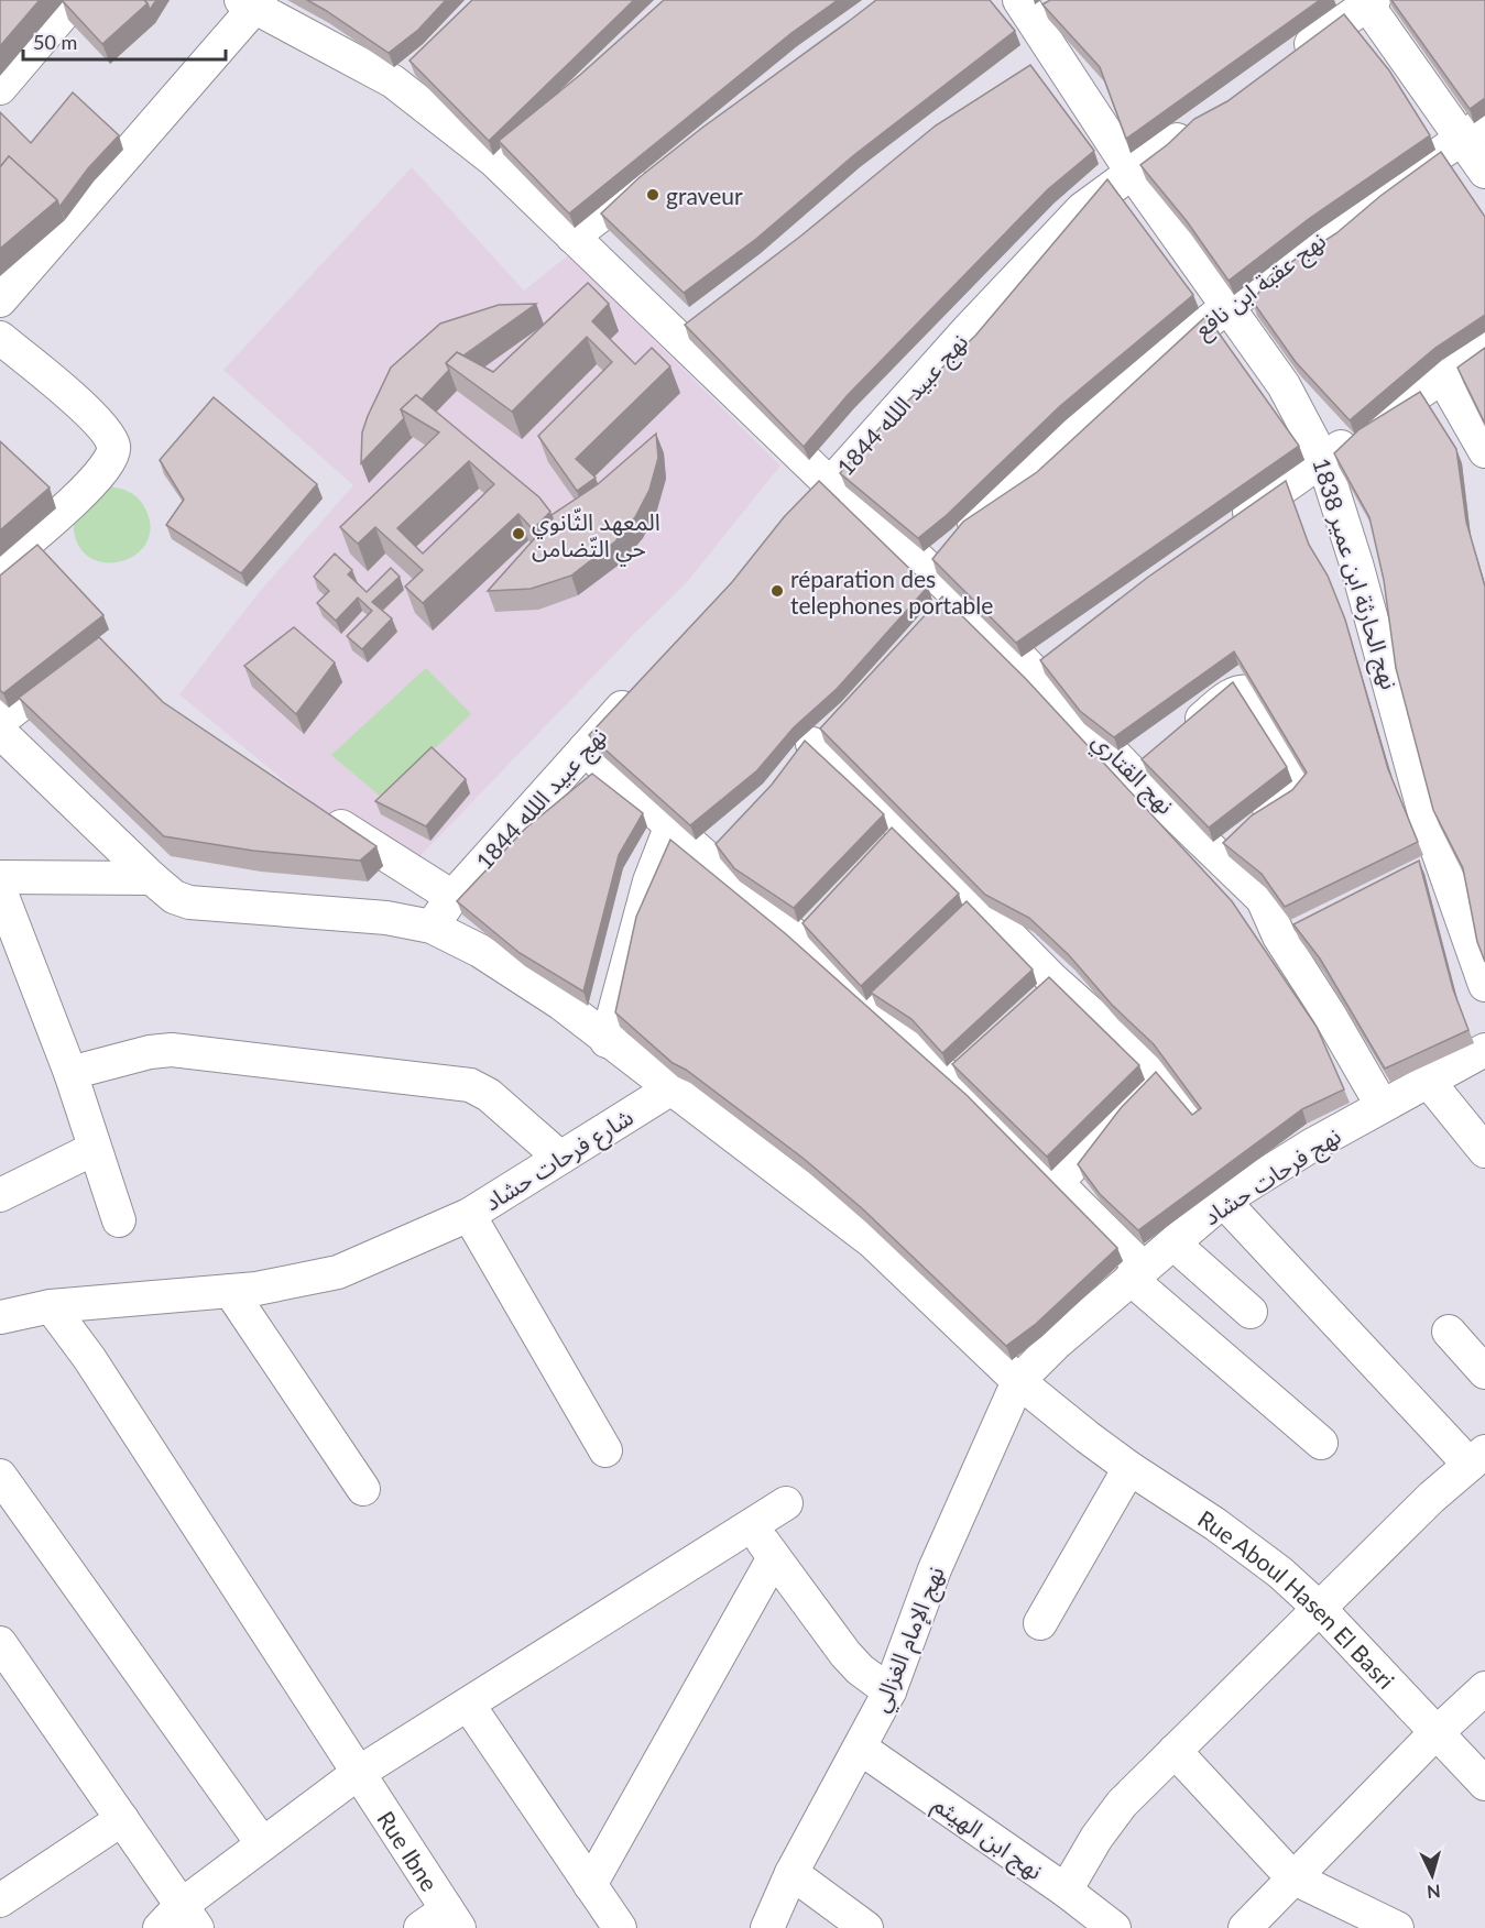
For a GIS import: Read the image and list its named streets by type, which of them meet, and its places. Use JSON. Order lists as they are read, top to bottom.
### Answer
{
  "streets": {
    "street": [
      "نهج عقبة ابن نافع",
      "نهج عبيد اللله 1844",
      "نهج الحارثة ابن عمير 1838",
      "نهج القتاري",
      "شارع فرحات حشاد",
      "نهج فرحات حشاد",
      "Rue Aboul Hasen El Basri",
      "نهج الإمام الغزالي",
      "نهج ابن الهيثم",
      "Rue Ibne"
    ]
  },
  "crossings": [
    ["نهج عقبة ابن نافع", "نهج الحارثة ابن عمير 1838"],
    ["نهج عقبة ابن نافع", "نهج القتاري"],
    ["نهج عبيد اللله 1844", "نهج الحارثة ابن عمير 1838"],
    ["نهج عبيد اللله 1844", "نهج القتاري"],
    ["نهج القتاري", "نهج فرحات حشاد"],
    ["شارع فرحات حشاد", "Rue Ibne"],
    ["نهج فرحات حشاد", "Rue Aboul Hasen El Basri"],
    ["نهج فرحات حشاد", "نهج الإمام الغزالي"],
    ["Rue Aboul Hasen El Basri", "نهج الإمام الغزالي"],
    ["نهج الإمام الغزالي", "نهج ابن الهيثم"]
  ],
  "places": ["graveur", "المعهد الثّانوي حي التّضامن", "réparation des telephones portable"],
  "scale_bar": "50 m",
  "north": "bottom"
}
